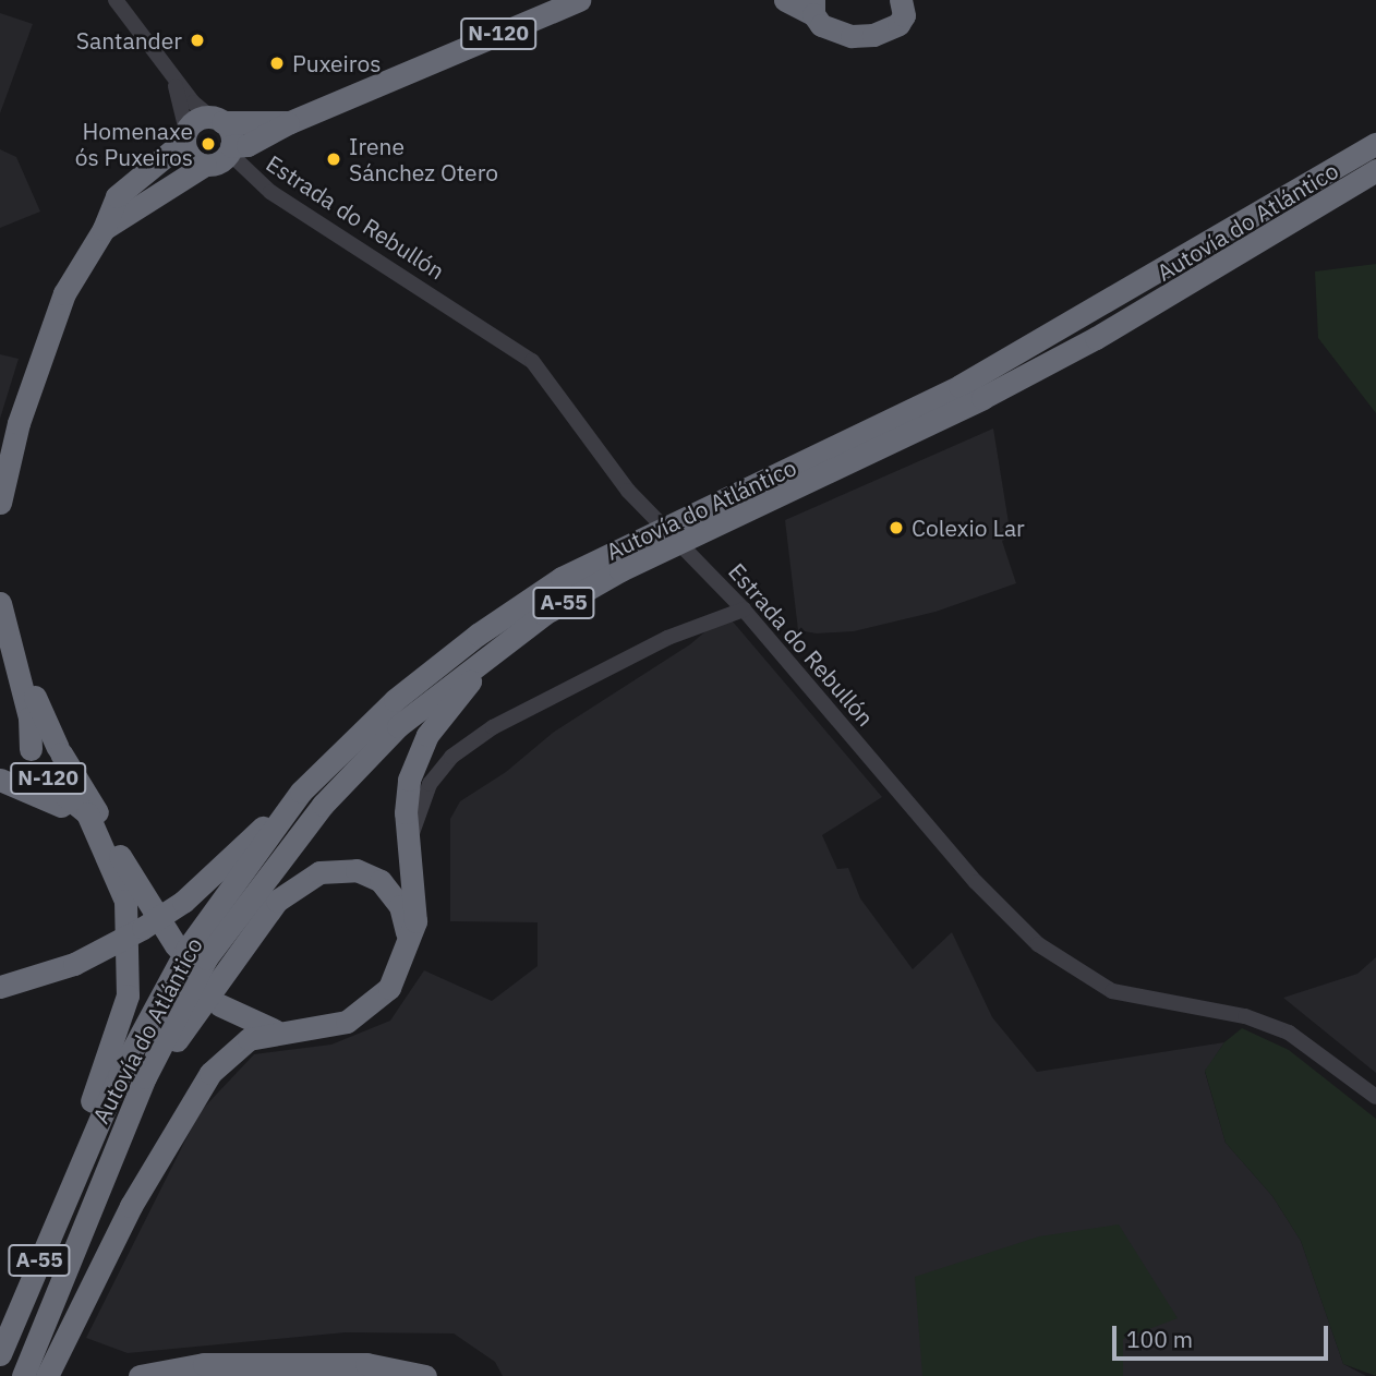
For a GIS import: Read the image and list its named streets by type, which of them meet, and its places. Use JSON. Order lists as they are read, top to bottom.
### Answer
{
  "streets": {
    "highway": ["N-120", "Autovía do Atlántico", "A-55"],
    "street": ["Estrada do Rebullón"]
  },
  "crossings": [
    ["N-120", "Estrada do Rebullón"]
  ],
  "places": [
    "Santander",
    "Puxeiros",
    "Homenaxe ós Puxeiros",
    "Irene Sánchez Otero",
    "Colexio Lar"
  ],
  "scale_bar": "100 m"
}
